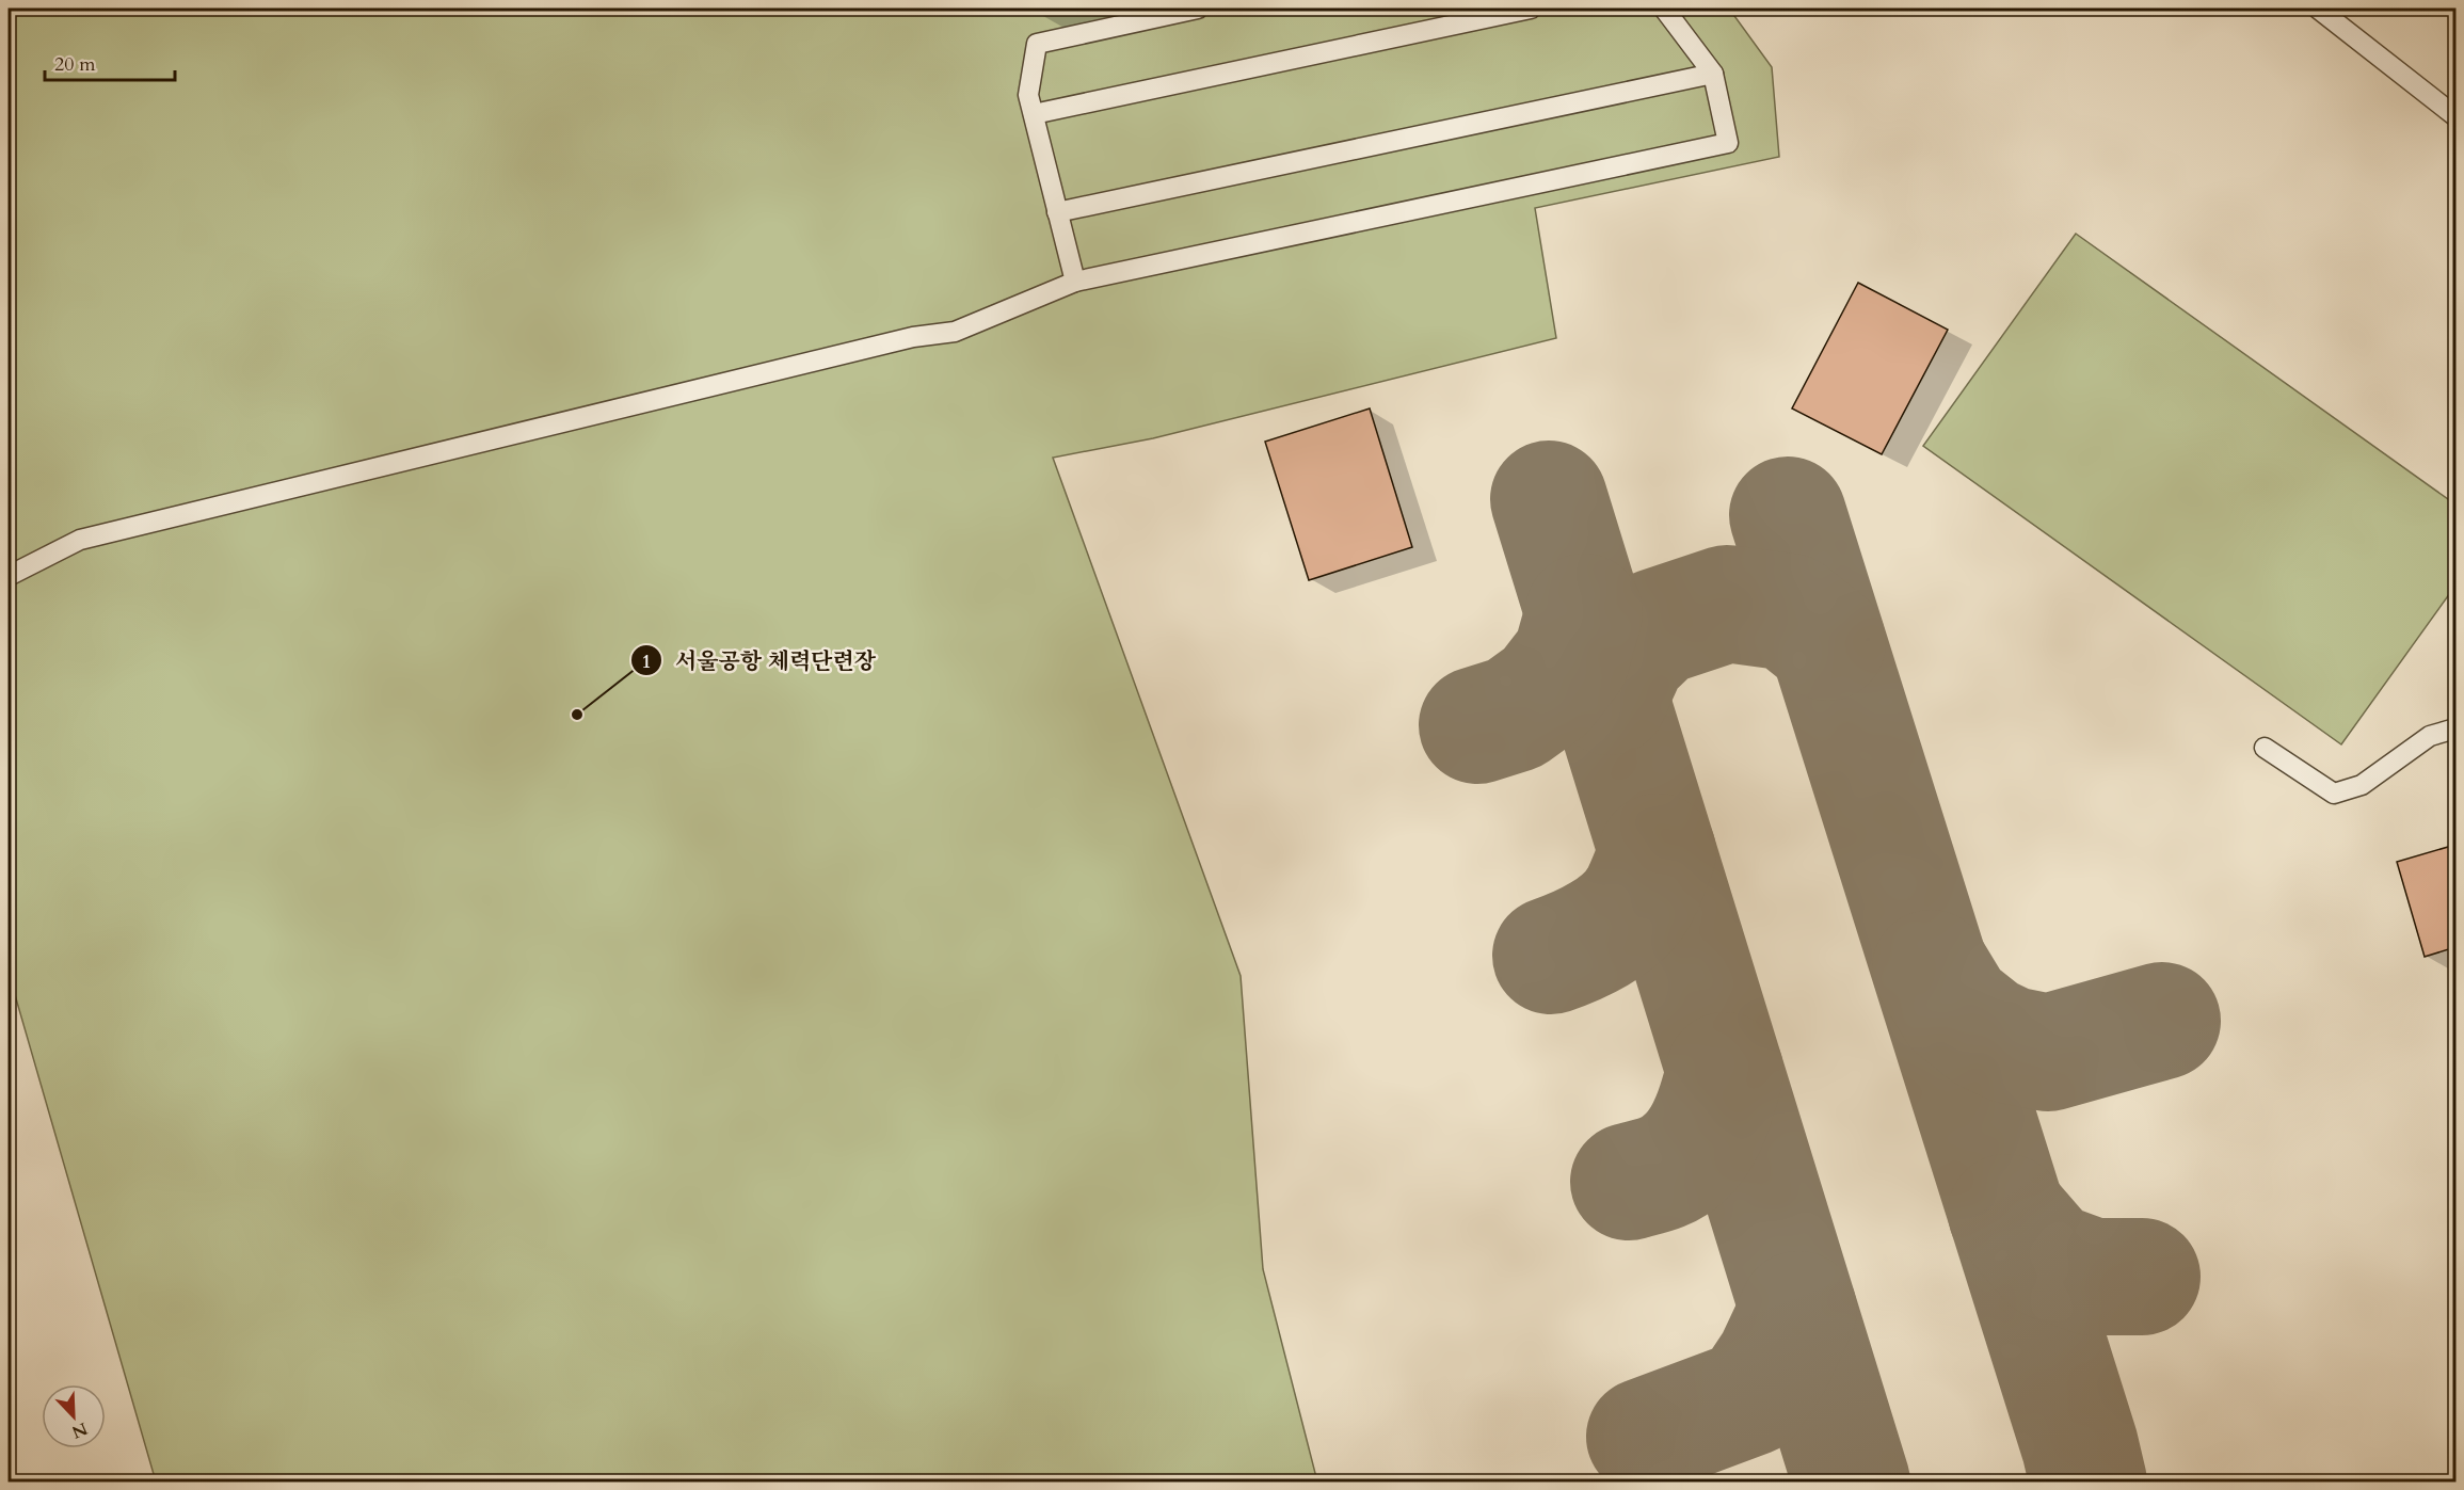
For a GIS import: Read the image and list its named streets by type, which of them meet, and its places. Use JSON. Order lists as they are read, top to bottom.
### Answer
{
  "places": ["서울공항 체력단련장"],
  "scale_bar": "20 m",
  "north": "bottom right"
}
